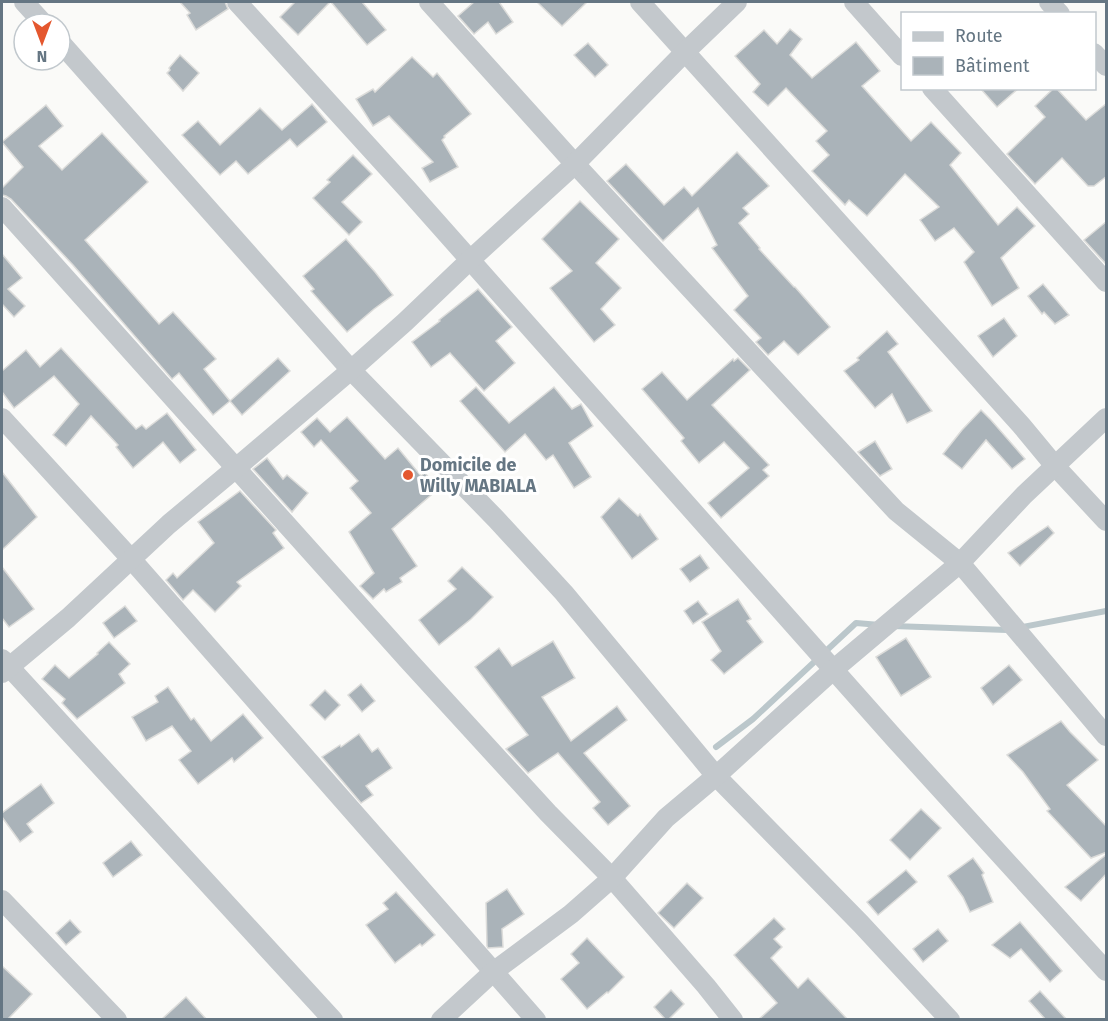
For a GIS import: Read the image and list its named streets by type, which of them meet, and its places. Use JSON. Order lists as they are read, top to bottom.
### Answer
{
  "places": ["Domicile de Willy MABIALA"],
  "legend": ["Route", "Bâtiment"],
  "north": "bottom"
}
